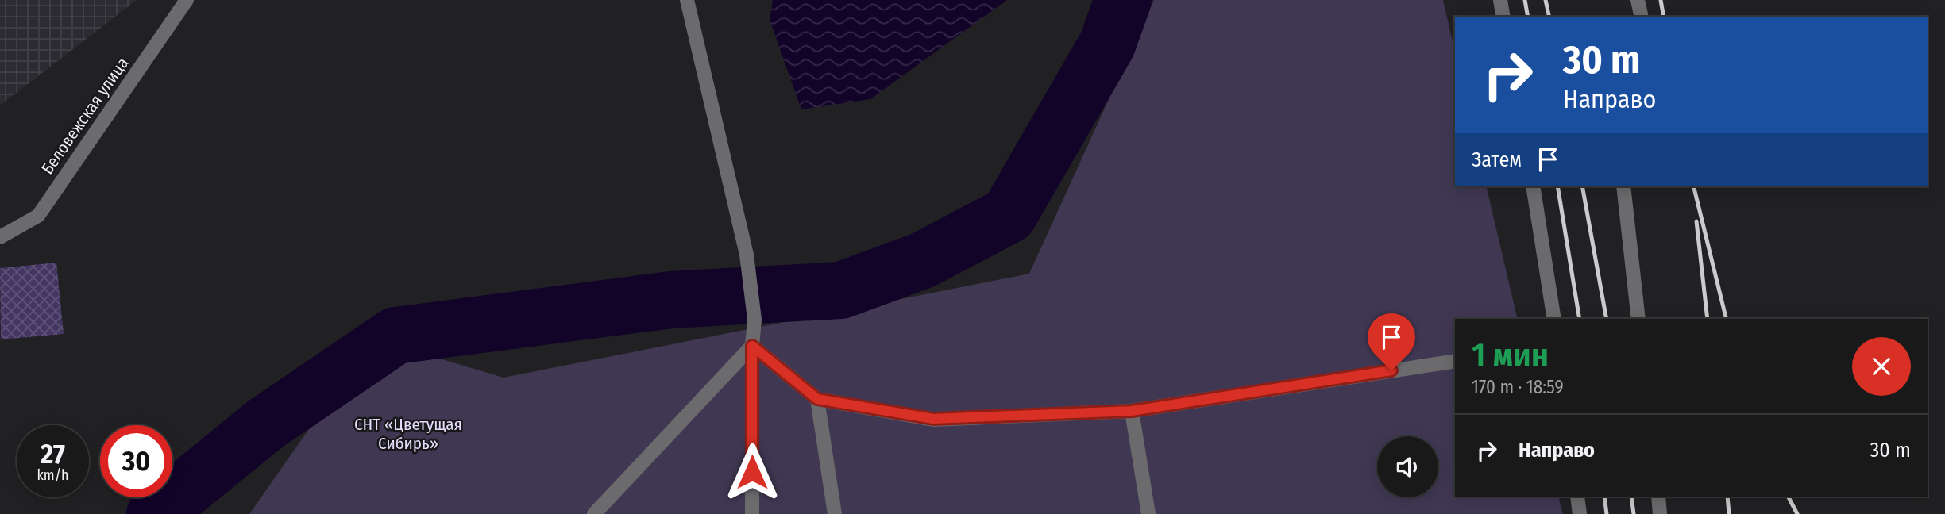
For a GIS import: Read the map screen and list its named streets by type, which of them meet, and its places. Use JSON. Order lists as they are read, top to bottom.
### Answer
{
  "streets": {
    "street": ["Беловежская улица"]
  },
  "parks": ["СНТ «Цветущая Сибирь»"],
  "page": {
    "turn": ["30 m", "Направо"],
    "then": "Затем",
    "heading": ["1 мин", "170 m · 18:59"],
    "list": [
      {
        "name": "Направо",
        "value": "30 m"
      }
    ],
    "speed": "27 km/h",
    "limit": "30"
  }
}
